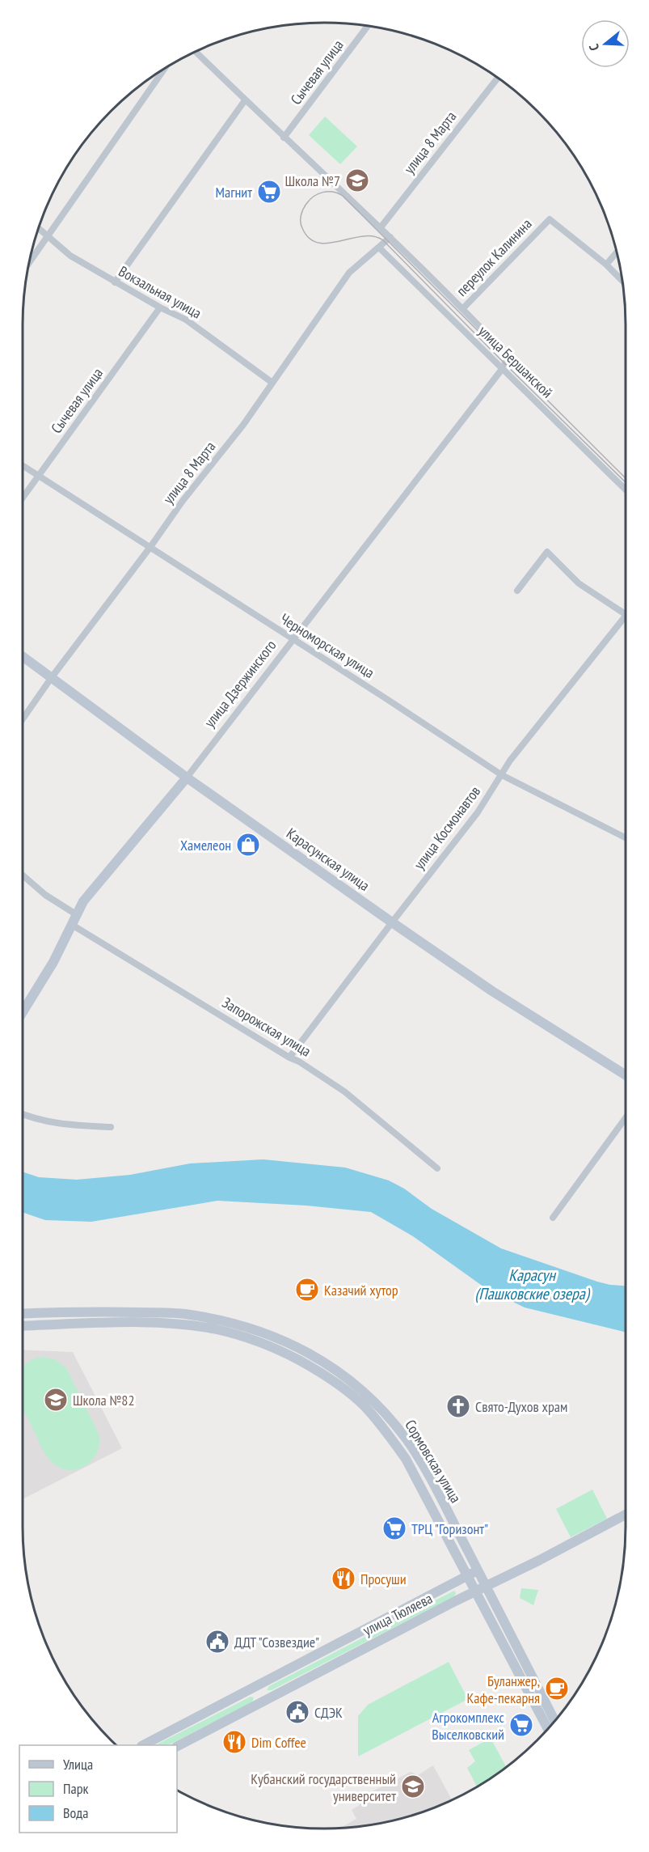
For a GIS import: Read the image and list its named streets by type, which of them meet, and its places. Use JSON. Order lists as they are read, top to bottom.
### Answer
{
  "streets": {
    "main road": [
      "улица Дзержинского",
      "Карасунская улица",
      "Сормовская улица",
      "улица Тюляева"
    ],
    "street": [
      "Сычевая улица",
      "улица 8 Марта",
      "переулок Калинина",
      "Вокзальная улица",
      "улица Бершанской",
      "Черноморская улица",
      "улица Космонавтов",
      "Запорожская улица"
    ]
  },
  "crossings": [
    ["Сычевая улица", "Вокзальная улица"],
    ["Сычевая улица", "Черноморская улица"],
    ["улица 8 Марта", "Вокзальная улица"],
    ["улица 8 Марта", "улица Бершанской"],
    ["улица 8 Марта", "Черноморская улица"],
    ["улица 8 Марта", "Карасунская улица"],
    ["улица Бершанской", "улица Дзержинского"],
    ["Черноморская улица", "улица Дзержинского"],
    ["Черноморская улица", "улица Космонавтов"],
    ["улица Дзержинского", "Карасунская улица"],
    ["улица Дзержинского", "Запорожская улица"],
    ["улица Космонавтов", "Карасунская улица"],
    ["улица Космонавтов", "Запорожская улица"],
    ["Сормовская улица", "улица Тюляева"]
  ],
  "water": ["Карасун (Пашковские озера)"],
  "places": {
    "school or university": ["Школа №7", "Школа №82", "Кубанский государственный университет"],
    "supermarket": ["Магнит", "ТРЦ \"Горизонт\"", "Агрокомплекс Выселковский"],
    "shop": ["Хамелеон"],
    "cafe": ["Казачий хутор", "Буланжер, Кафе-пекарня"],
    "church": ["Свято-Духов храм"],
    "restaurant": ["Просуши", "Dim Coffee"],
    "public building": ["ДДТ \"Созвездие\"", "СДЭК"]
  },
  "legend": ["Улица", "Парк", "Вода"],
  "north": "left"
}
